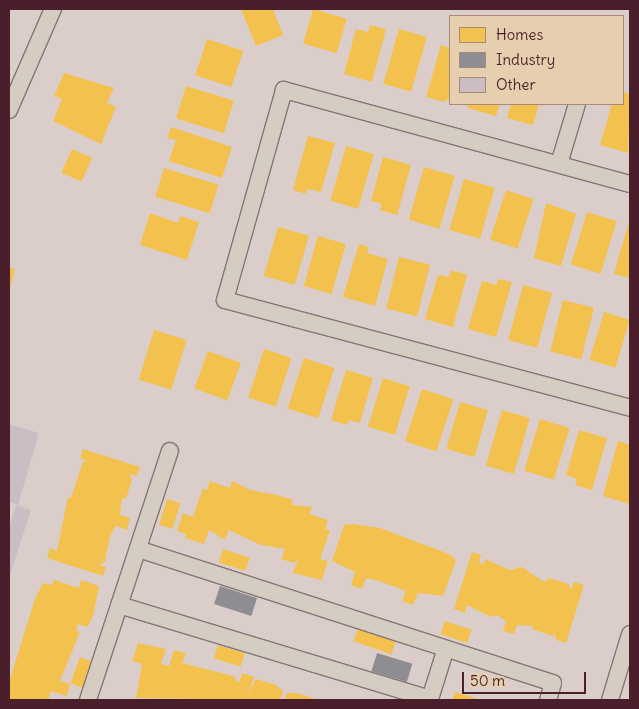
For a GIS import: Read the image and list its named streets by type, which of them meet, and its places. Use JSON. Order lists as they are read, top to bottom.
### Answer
{
  "legend": ["Homes", "Industry", "Other"],
  "scale_bar": "50 m"
}
